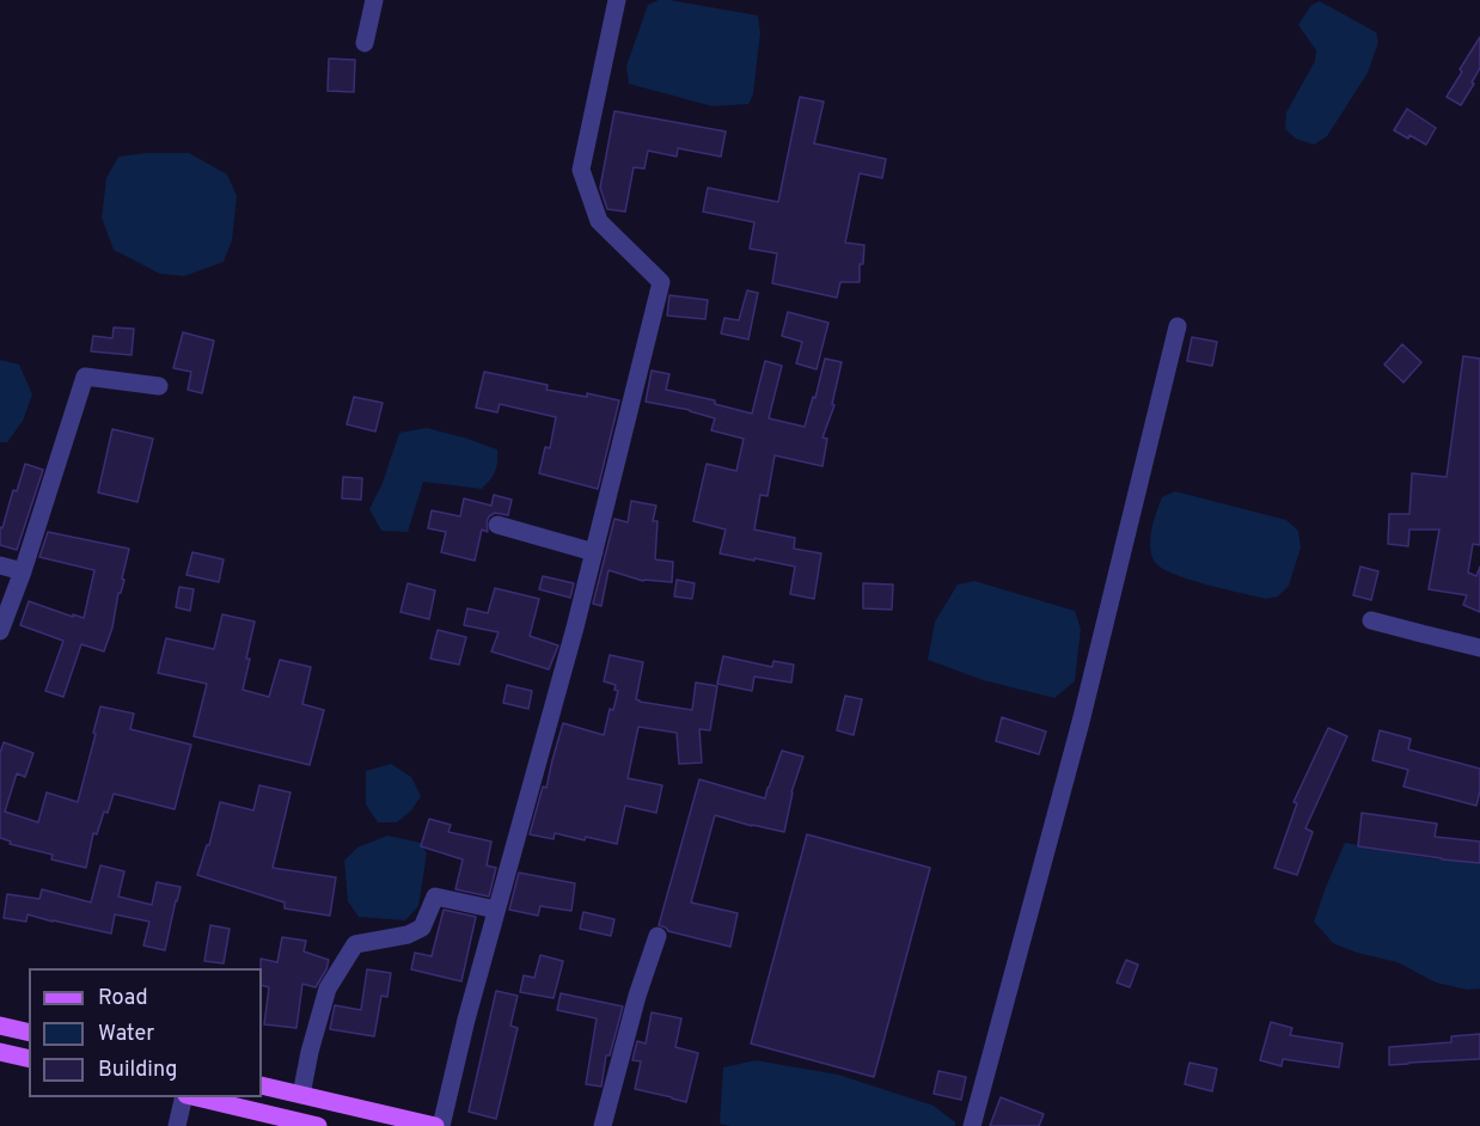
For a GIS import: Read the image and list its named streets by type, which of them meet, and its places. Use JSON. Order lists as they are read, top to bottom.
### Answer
{
  "legend": ["Road", "Water", "Building"]
}
